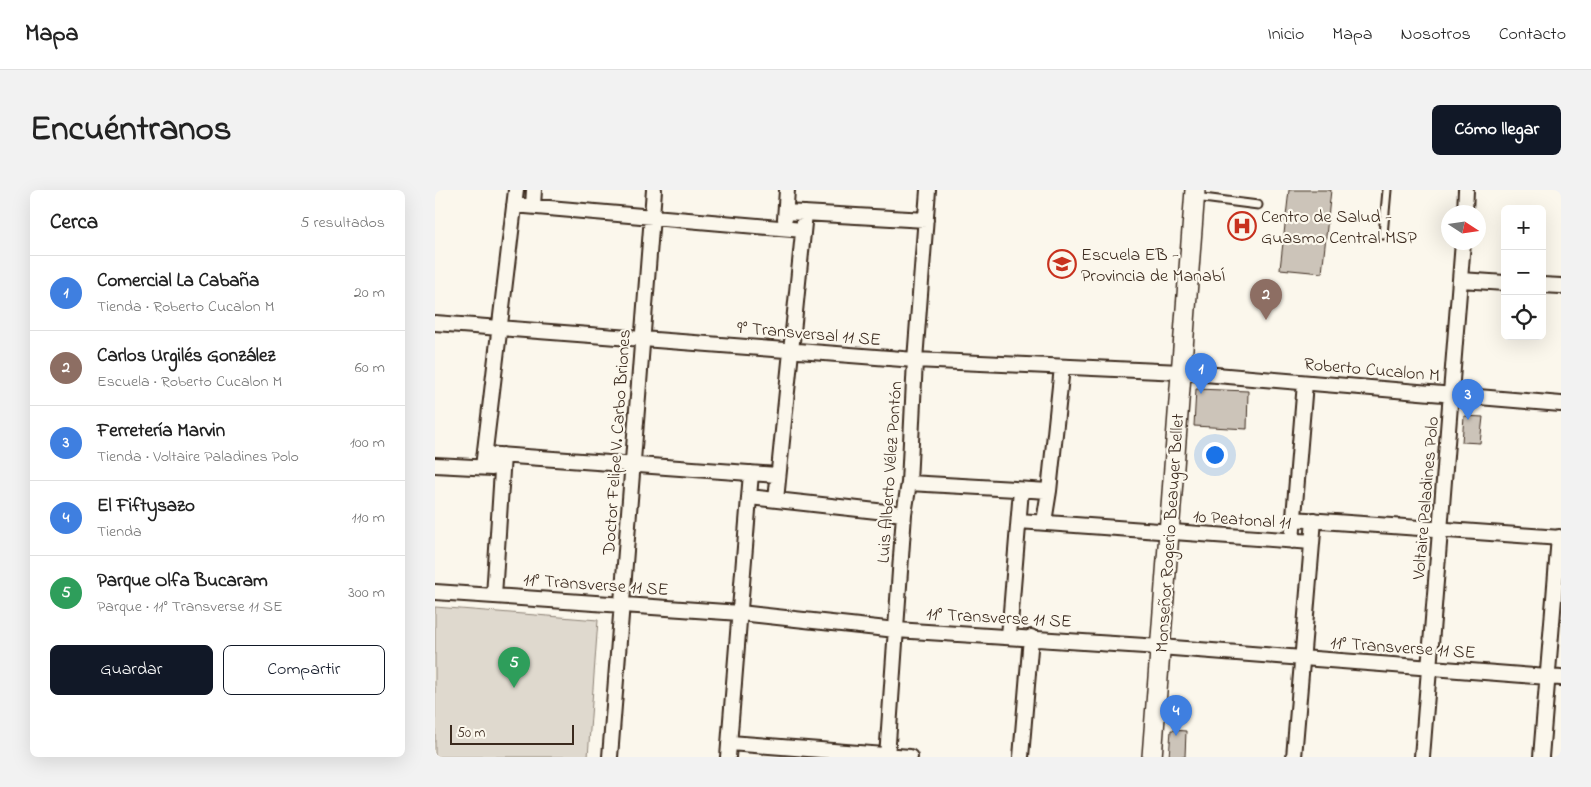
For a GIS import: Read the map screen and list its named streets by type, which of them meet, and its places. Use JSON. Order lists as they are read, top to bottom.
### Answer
{
  "streets": {
    "street": [
      "9° Transversal 11 SE",
      "Roberto Cucalon M",
      "Doctor Felipe V. Carbo Briones",
      "Luis Alberto Vélez Pontón",
      "Voltaire Paladines Polo",
      "10 Peatonal 11",
      "Monseñor Rogerio Beauger Bellet",
      "11° Transverse 11 SE"
    ]
  },
  "crossings": [
    ["9° Transversal 11 SE", "Roberto Cucalon M"],
    ["9° Transversal 11 SE", "Doctor Felipe V. Carbo Briones"],
    ["9° Transversal 11 SE", "Luis Alberto Vélez Pontón"],
    ["9° Transversal 11 SE", "Monseñor Rogerio Beauger Bellet"],
    ["Roberto Cucalon M", "Voltaire Paladines Polo"],
    ["Roberto Cucalon M", "Monseñor Rogerio Beauger Bellet"],
    ["Doctor Felipe V. Carbo Briones", "11° Transverse 11 SE"],
    ["Luis Alberto Vélez Pontón", "11° Transverse 11 SE"],
    ["Voltaire Paladines Polo", "10 Peatonal 11"],
    ["Voltaire Paladines Polo", "11° Transverse 11 SE"],
    ["10 Peatonal 11", "Monseñor Rogerio Beauger Bellet"],
    ["Monseñor Rogerio Beauger Bellet", "11° Transverse 11 SE"]
  ],
  "places": {
    "hospital": ["Centro de Salud - Guasmo Central MSP"],
    "school or university": ["Escuela EB - Provincia de ManabÍ"]
  },
  "scale_bar": "50 m",
  "north": "right",
  "page": {
    "header": "Mapa",
    "nav": [
      "Inicio",
      "Mapa",
      "Nosotros",
      "Contacto"
    ],
    "title": "Encuéntranos",
    "buttons": [
      "Cómo llegar",
      ["Guardar", "Compartir"]
    ],
    "heading": ["Cerca", "5 resultados"],
    "map_buttons": ["+", "−"],
    "list": [
      {
        "mark": "1",
        "name": "Comercial La Cabaña",
        "note": "Tienda · Roberto Cucalon M",
        "value": "20 m"
      },
      {
        "mark": "2",
        "name": "Carlos Urgilés González",
        "note": "Escuela · Roberto Cucalon M",
        "value": "60 m"
      },
      {
        "mark": "3",
        "name": "Ferretería Marvin",
        "note": "Tienda · Voltaire Paladines Polo",
        "value": "100 m"
      },
      {
        "mark": "4",
        "name": "El Fiftysazo",
        "note": "Tienda",
        "value": "110 m"
      },
      {
        "mark": "5",
        "name": "Parque Olfa Bucaram",
        "note": "Parque · 11° Transverse 11 SE",
        "value": "300 m"
      }
    ],
    "pins": [
      "2",
      "1",
      "3",
      "5",
      "4"
    ],
    "scale": "50 m"
  }
}
